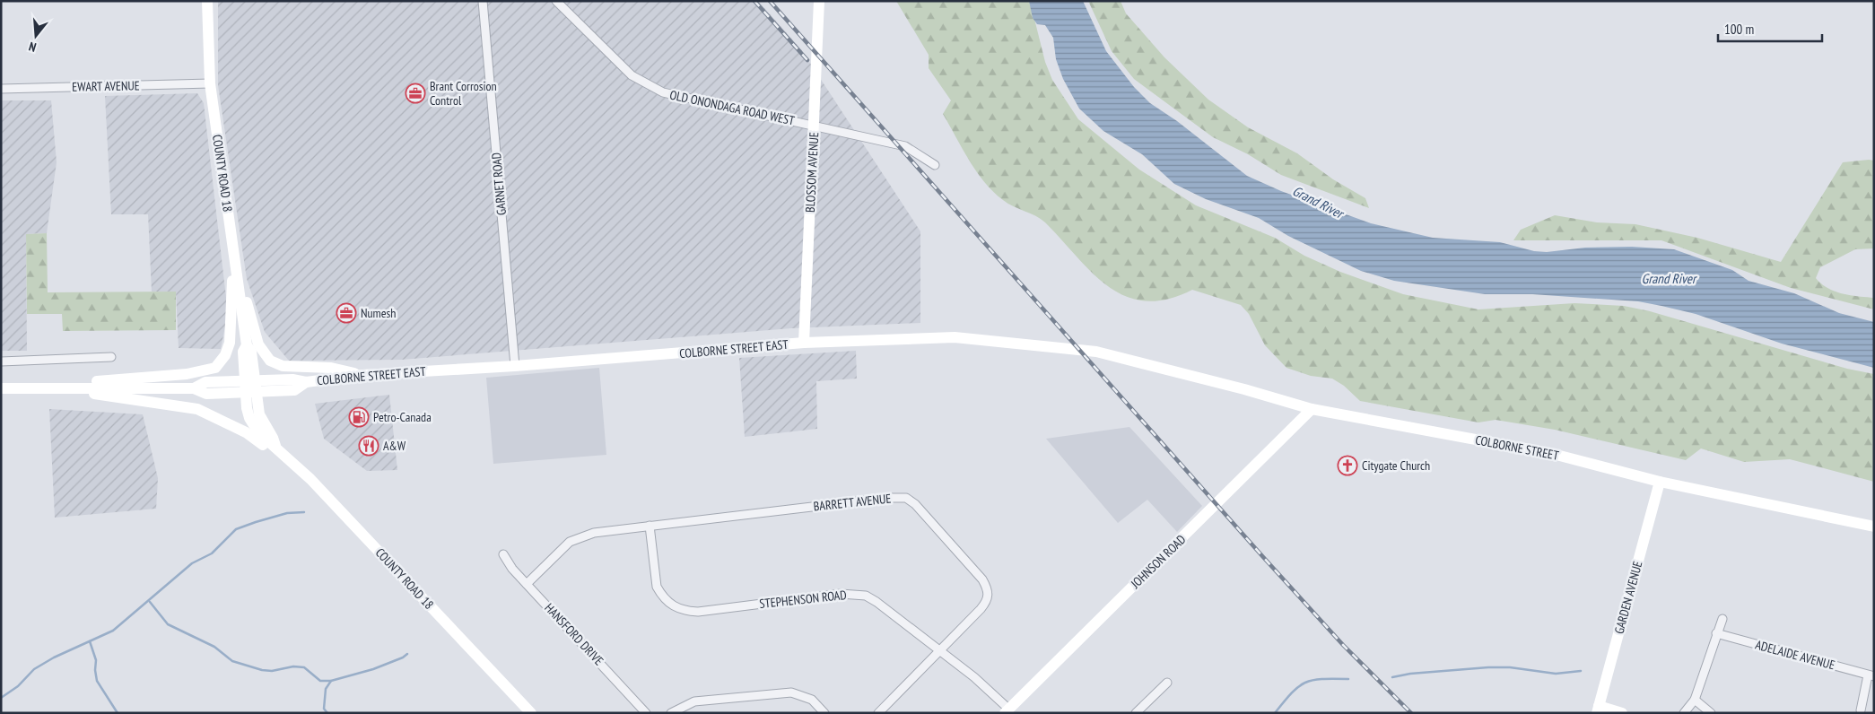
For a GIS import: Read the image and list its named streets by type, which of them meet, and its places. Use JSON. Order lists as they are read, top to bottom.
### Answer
{
  "streets": {
    "main road": [
      "BLOSSOM AVENUE",
      "COUNTY ROAD 18",
      "COLBORNE STREET EAST",
      "COLBORNE STREET",
      "JOHNSON ROAD",
      "GARDEN AVENUE"
    ],
    "street": [
      "EWART AVENUE",
      "OLD ONONDAGA ROAD WEST",
      "GARNET ROAD",
      "BARRETT AVENUE",
      "STEPHENSON ROAD",
      "HANSFORD DRIVE",
      "ADELAIDE AVENUE"
    ]
  },
  "crossings": [
    ["EWART AVENUE", "COUNTY ROAD 18"],
    ["OLD ONONDAGA ROAD WEST", "BLOSSOM AVENUE"],
    ["BLOSSOM AVENUE", "COLBORNE STREET EAST"],
    ["COUNTY ROAD 18", "COLBORNE STREET EAST"],
    ["GARNET ROAD", "COLBORNE STREET EAST"],
    ["COLBORNE STREET EAST", "COLBORNE STREET"],
    ["COLBORNE STREET", "JOHNSON ROAD"],
    ["COLBORNE STREET", "GARDEN AVENUE"],
    ["BARRETT AVENUE", "STEPHENSON ROAD"],
    ["BARRETT AVENUE", "HANSFORD DRIVE"],
    ["JOHNSON ROAD", "STEPHENSON ROAD"]
  ],
  "water": ["Grand River"],
  "places": {
    "office": ["Brant Corrosion Control", "Numesh"],
    "fuel station": ["Petro-Canada"],
    "restaurant": ["A&W"],
    "church": ["Citygate Church"]
  },
  "scale_bar": "100 m",
  "north": "bottom"
}
